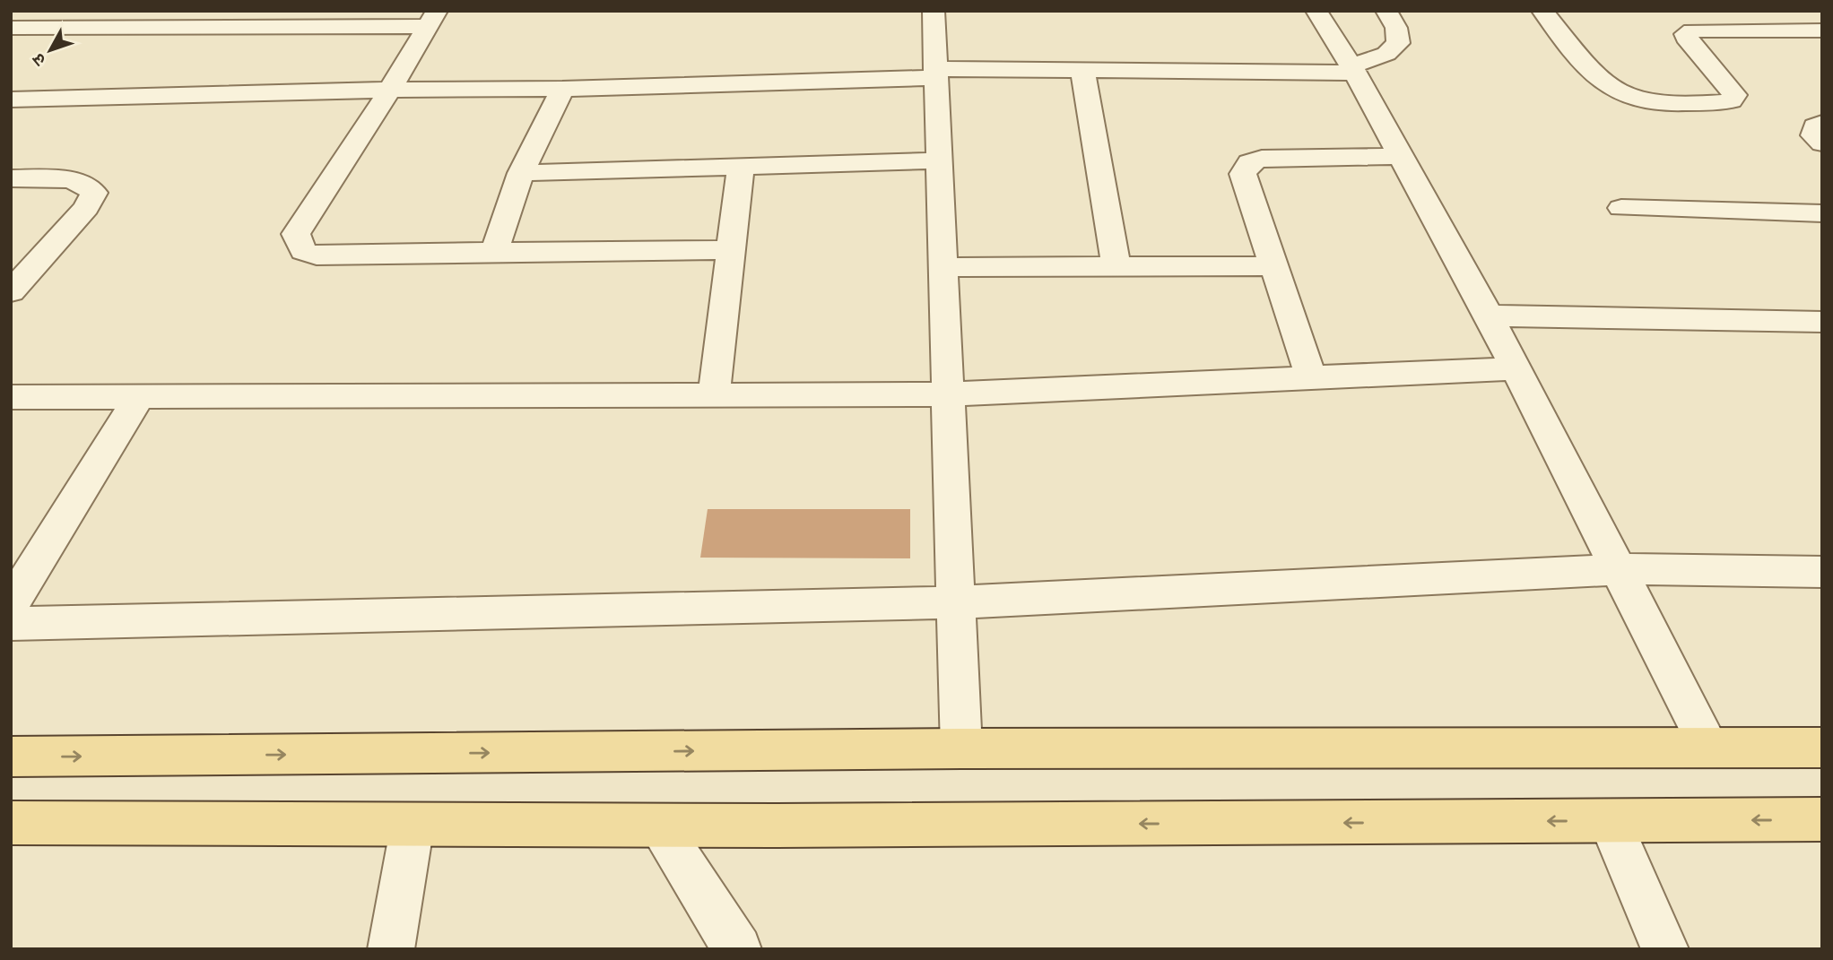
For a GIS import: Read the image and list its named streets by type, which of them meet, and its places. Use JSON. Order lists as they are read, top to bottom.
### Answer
{
  "north": "bottom left"
}
